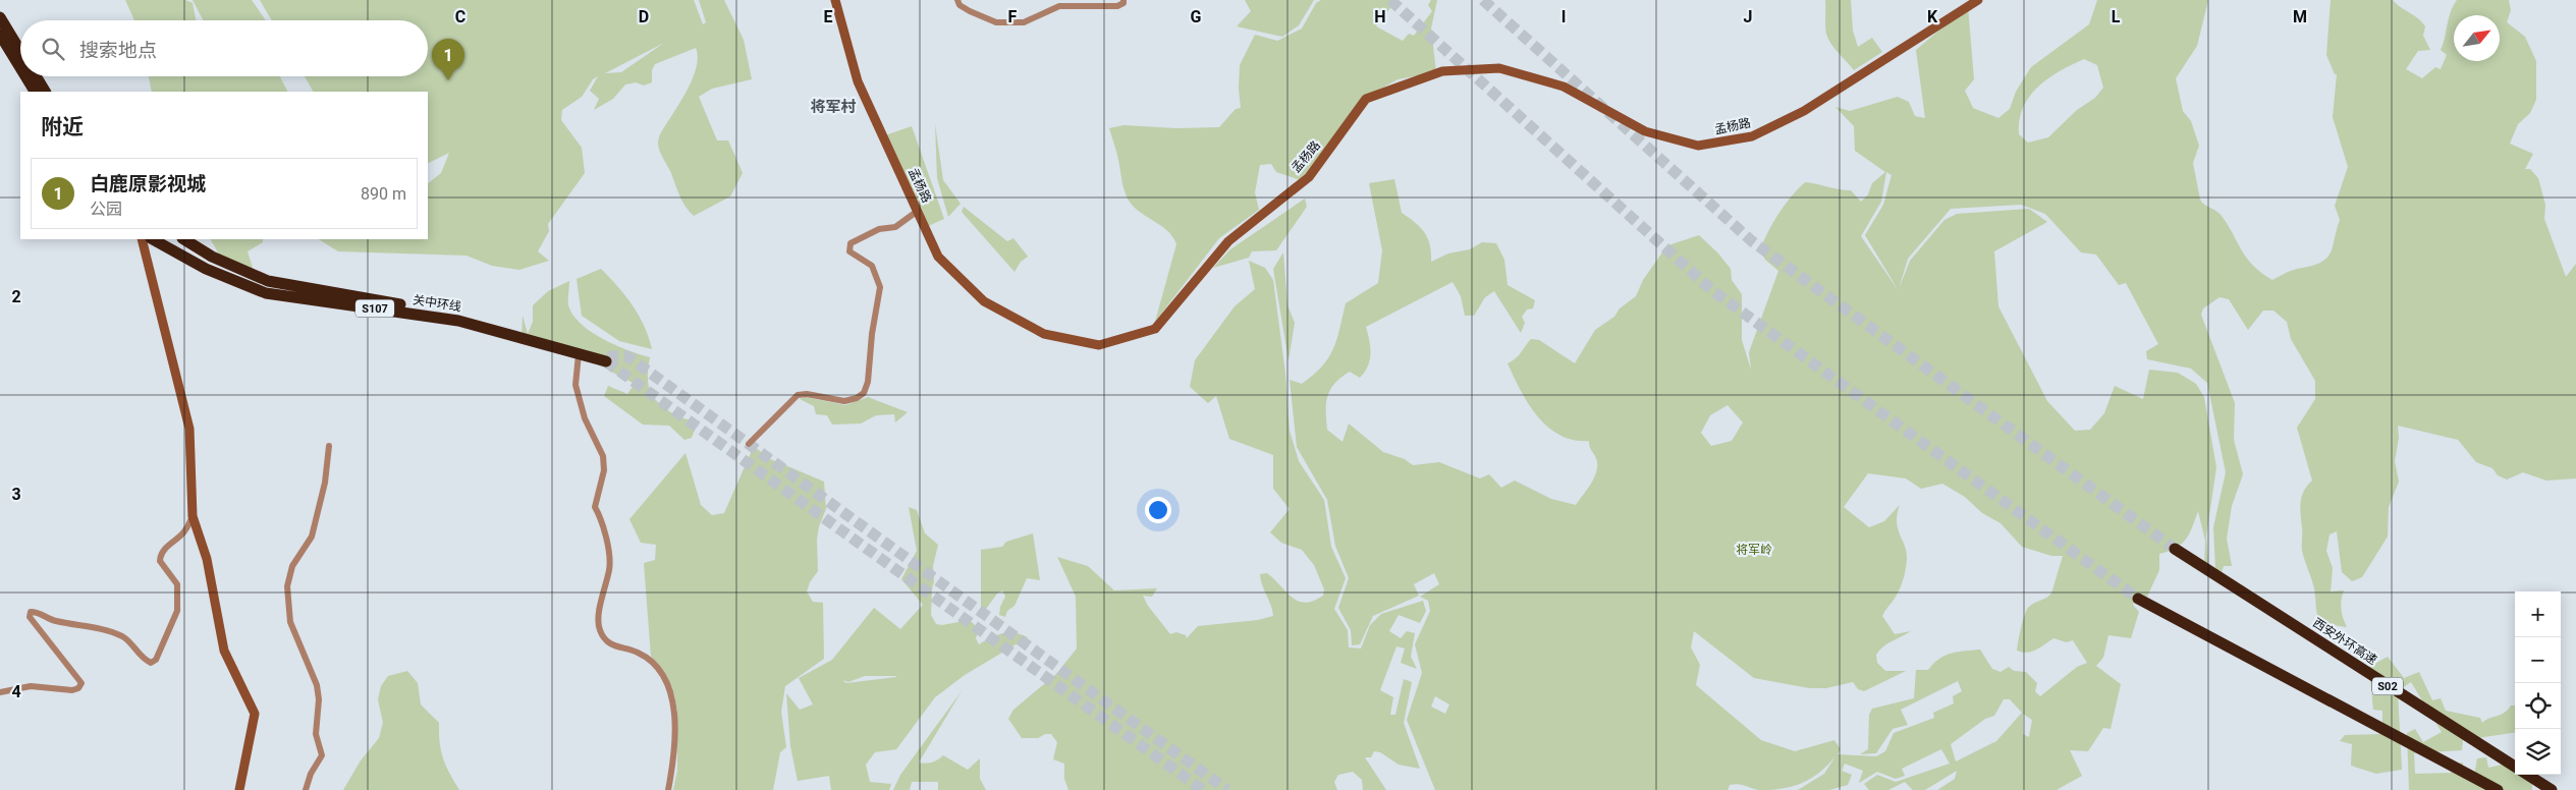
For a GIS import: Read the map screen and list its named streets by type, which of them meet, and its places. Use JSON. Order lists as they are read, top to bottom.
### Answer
{
  "streets": {
    "highway": [
      "关中环线",
      "S107",
      "西安外环高速",
      "S02"
    ],
    "main road": ["孟杨路"]
  },
  "districts": ["将军村"],
  "parks": ["将军岭"],
  "north": "top right",
  "page": {
    "search": "搜索地点",
    "pins": "1",
    "heading": "附近",
    "list": [
      {
        "mark": "1",
        "name": "白鹿原影视城",
        "note": "公园",
        "value": "890 m"
      }
    ],
    "map_buttons": ["+", "−"]
  },
  "grid": {
    "columns": [
      "C",
      "D",
      "E",
      "F",
      "G",
      "H",
      "I",
      "J",
      "K",
      "L",
      "M"
    ],
    "rows": ["2", "3", "4"]
  }
}
